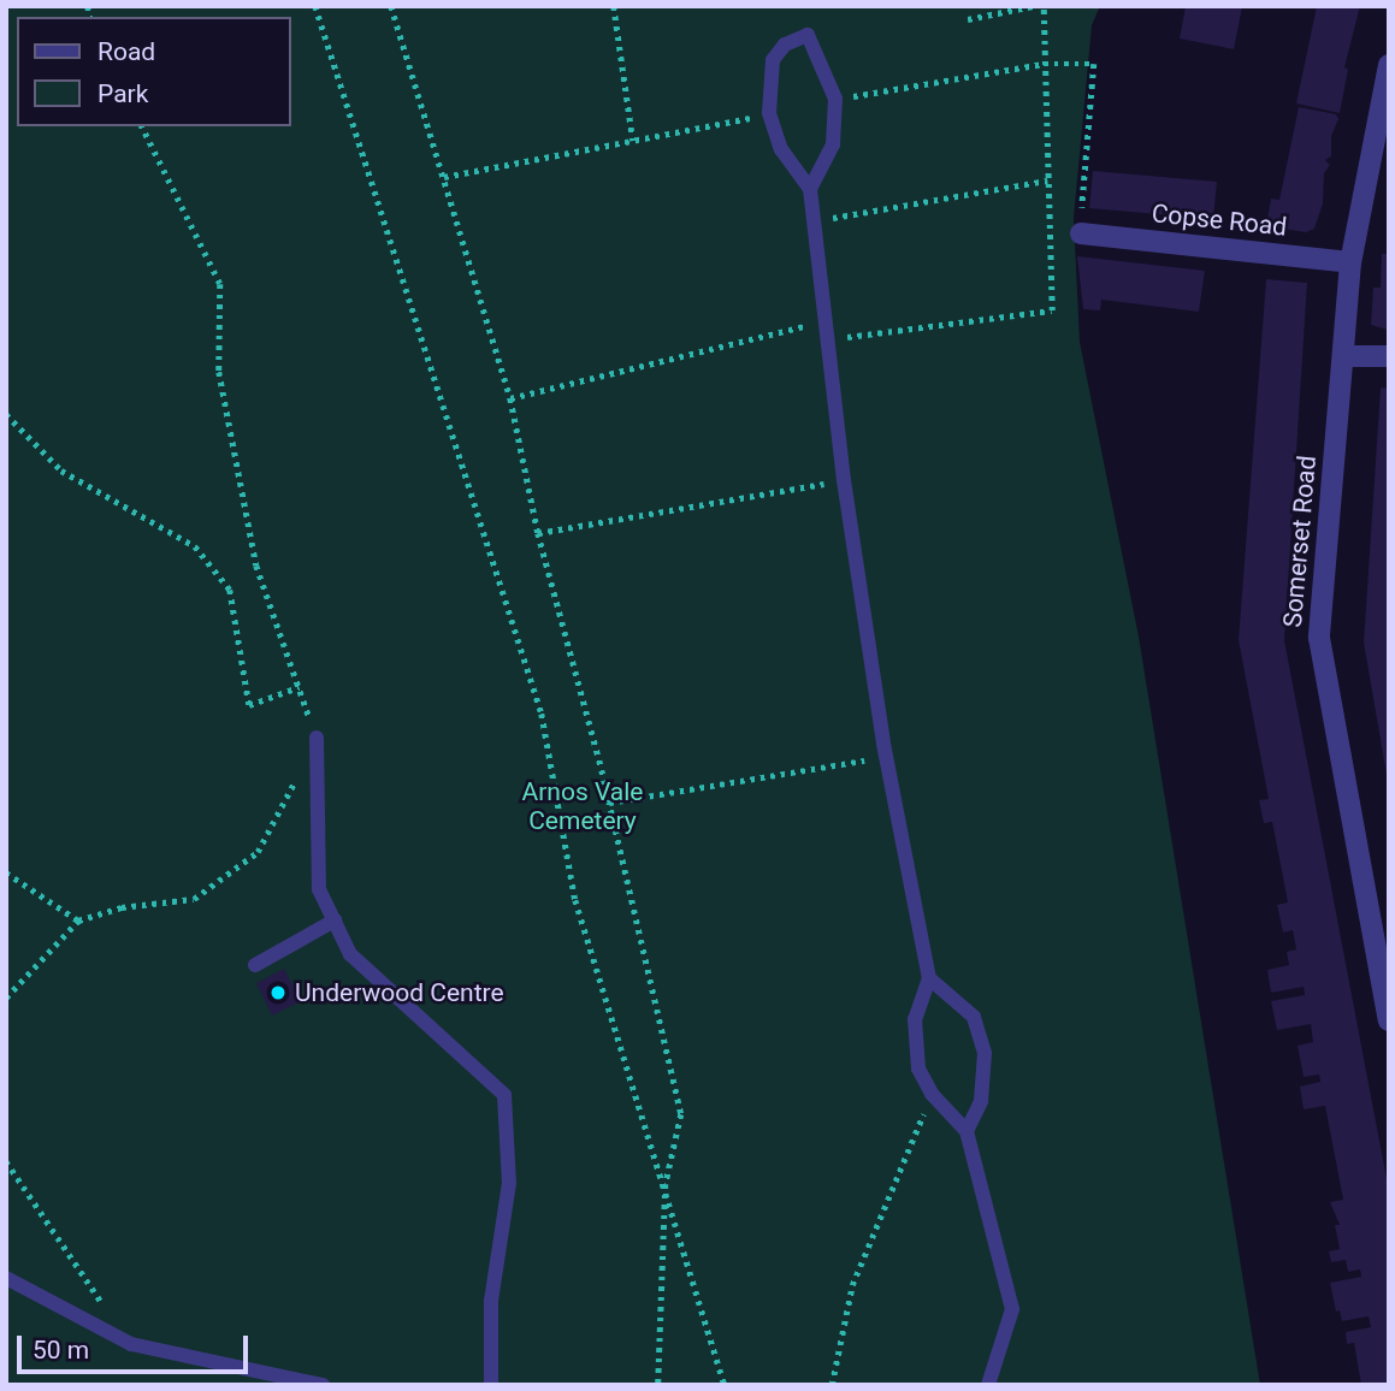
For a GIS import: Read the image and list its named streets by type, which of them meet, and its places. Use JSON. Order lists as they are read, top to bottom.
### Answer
{
  "streets": {
    "street": ["Copse Road", "Somerset Road"]
  },
  "crossings": [
    ["Copse Road", "Somerset Road"]
  ],
  "parks": ["Arnos Vale Cemetery"],
  "places": ["Underwood Centre"],
  "legend": ["Road", "Park"],
  "scale_bar": "50 m"
}
